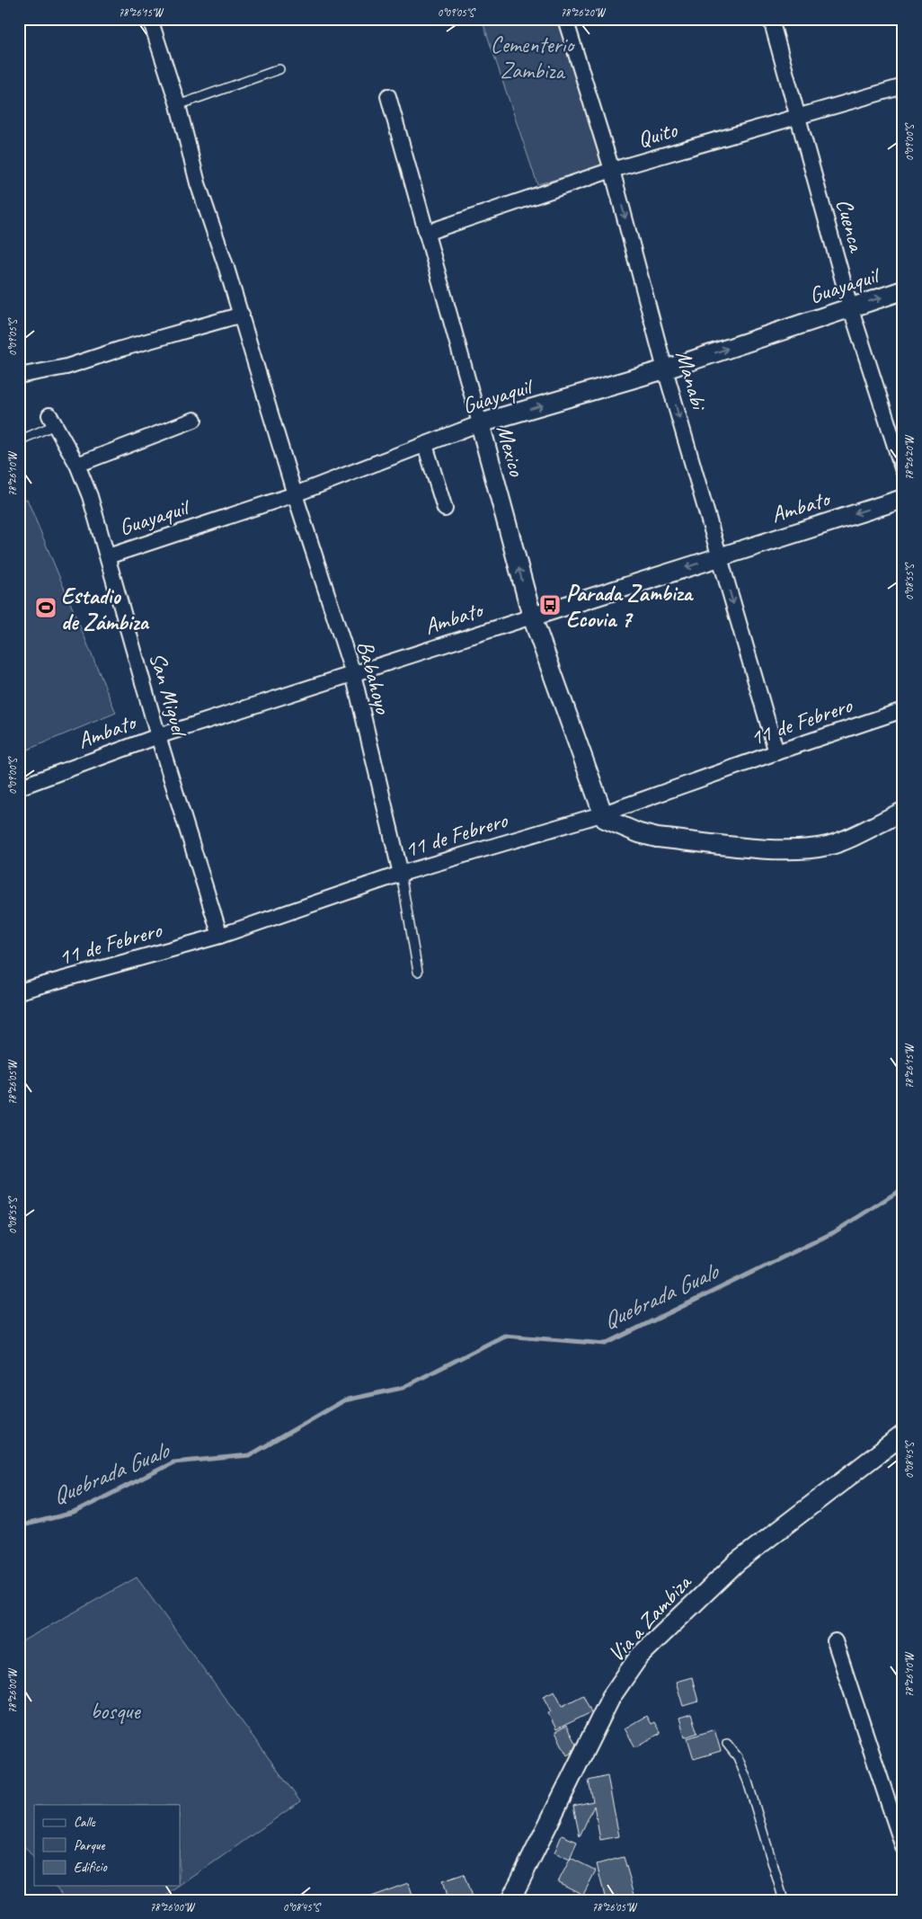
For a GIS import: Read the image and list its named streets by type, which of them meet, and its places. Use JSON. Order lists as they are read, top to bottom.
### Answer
{
  "streets": {
    "street": [
      "Quito",
      "Cuenca",
      "Guayaquil",
      "Manabi",
      "Mexico",
      "Ambato",
      "Babahoyo",
      "San Miguel",
      "11 de Febrero",
      "Via a Zambiza"
    ]
  },
  "crossings": [
    ["Quito", "Cuenca"],
    ["Quito", "Manabi"],
    ["Quito", "Mexico"],
    ["Cuenca", "Guayaquil"],
    ["Guayaquil", "Manabi"],
    ["Guayaquil", "Mexico"],
    ["Guayaquil", "Babahoyo"],
    ["Guayaquil", "San Miguel"],
    ["Manabi", "Ambato"],
    ["Manabi", "11 de Febrero"],
    ["Mexico", "Ambato"],
    ["Mexico", "11 de Febrero"],
    ["Ambato", "Babahoyo"],
    ["Ambato", "San Miguel"],
    ["Babahoyo", "11 de Febrero"],
    ["San Miguel", "11 de Febrero"]
  ],
  "one_way": ["Guayaquil", "Manabi", "Ambato"],
  "water": ["Quebrada Gualo"],
  "parks": ["Cementerio Zambiza", "bosque"],
  "places": {
    "bus stop": ["Parada Zambiza Ecovia 7"],
    "sports": ["Estadio de Zámbiza"]
  },
  "legend": ["Calle", "Parque", "Edificio"],
  "coordinates": [
    "78°26'15\"W",
    "0°09'05\"S",
    "78°26'20\"W",
    "0°09'00\"S",
    "78°26'10\"W",
    "0°08'55\"S",
    "78°26'05\"W",
    "0°08'45\"S",
    "78°26'00\"W"
  ]
}
